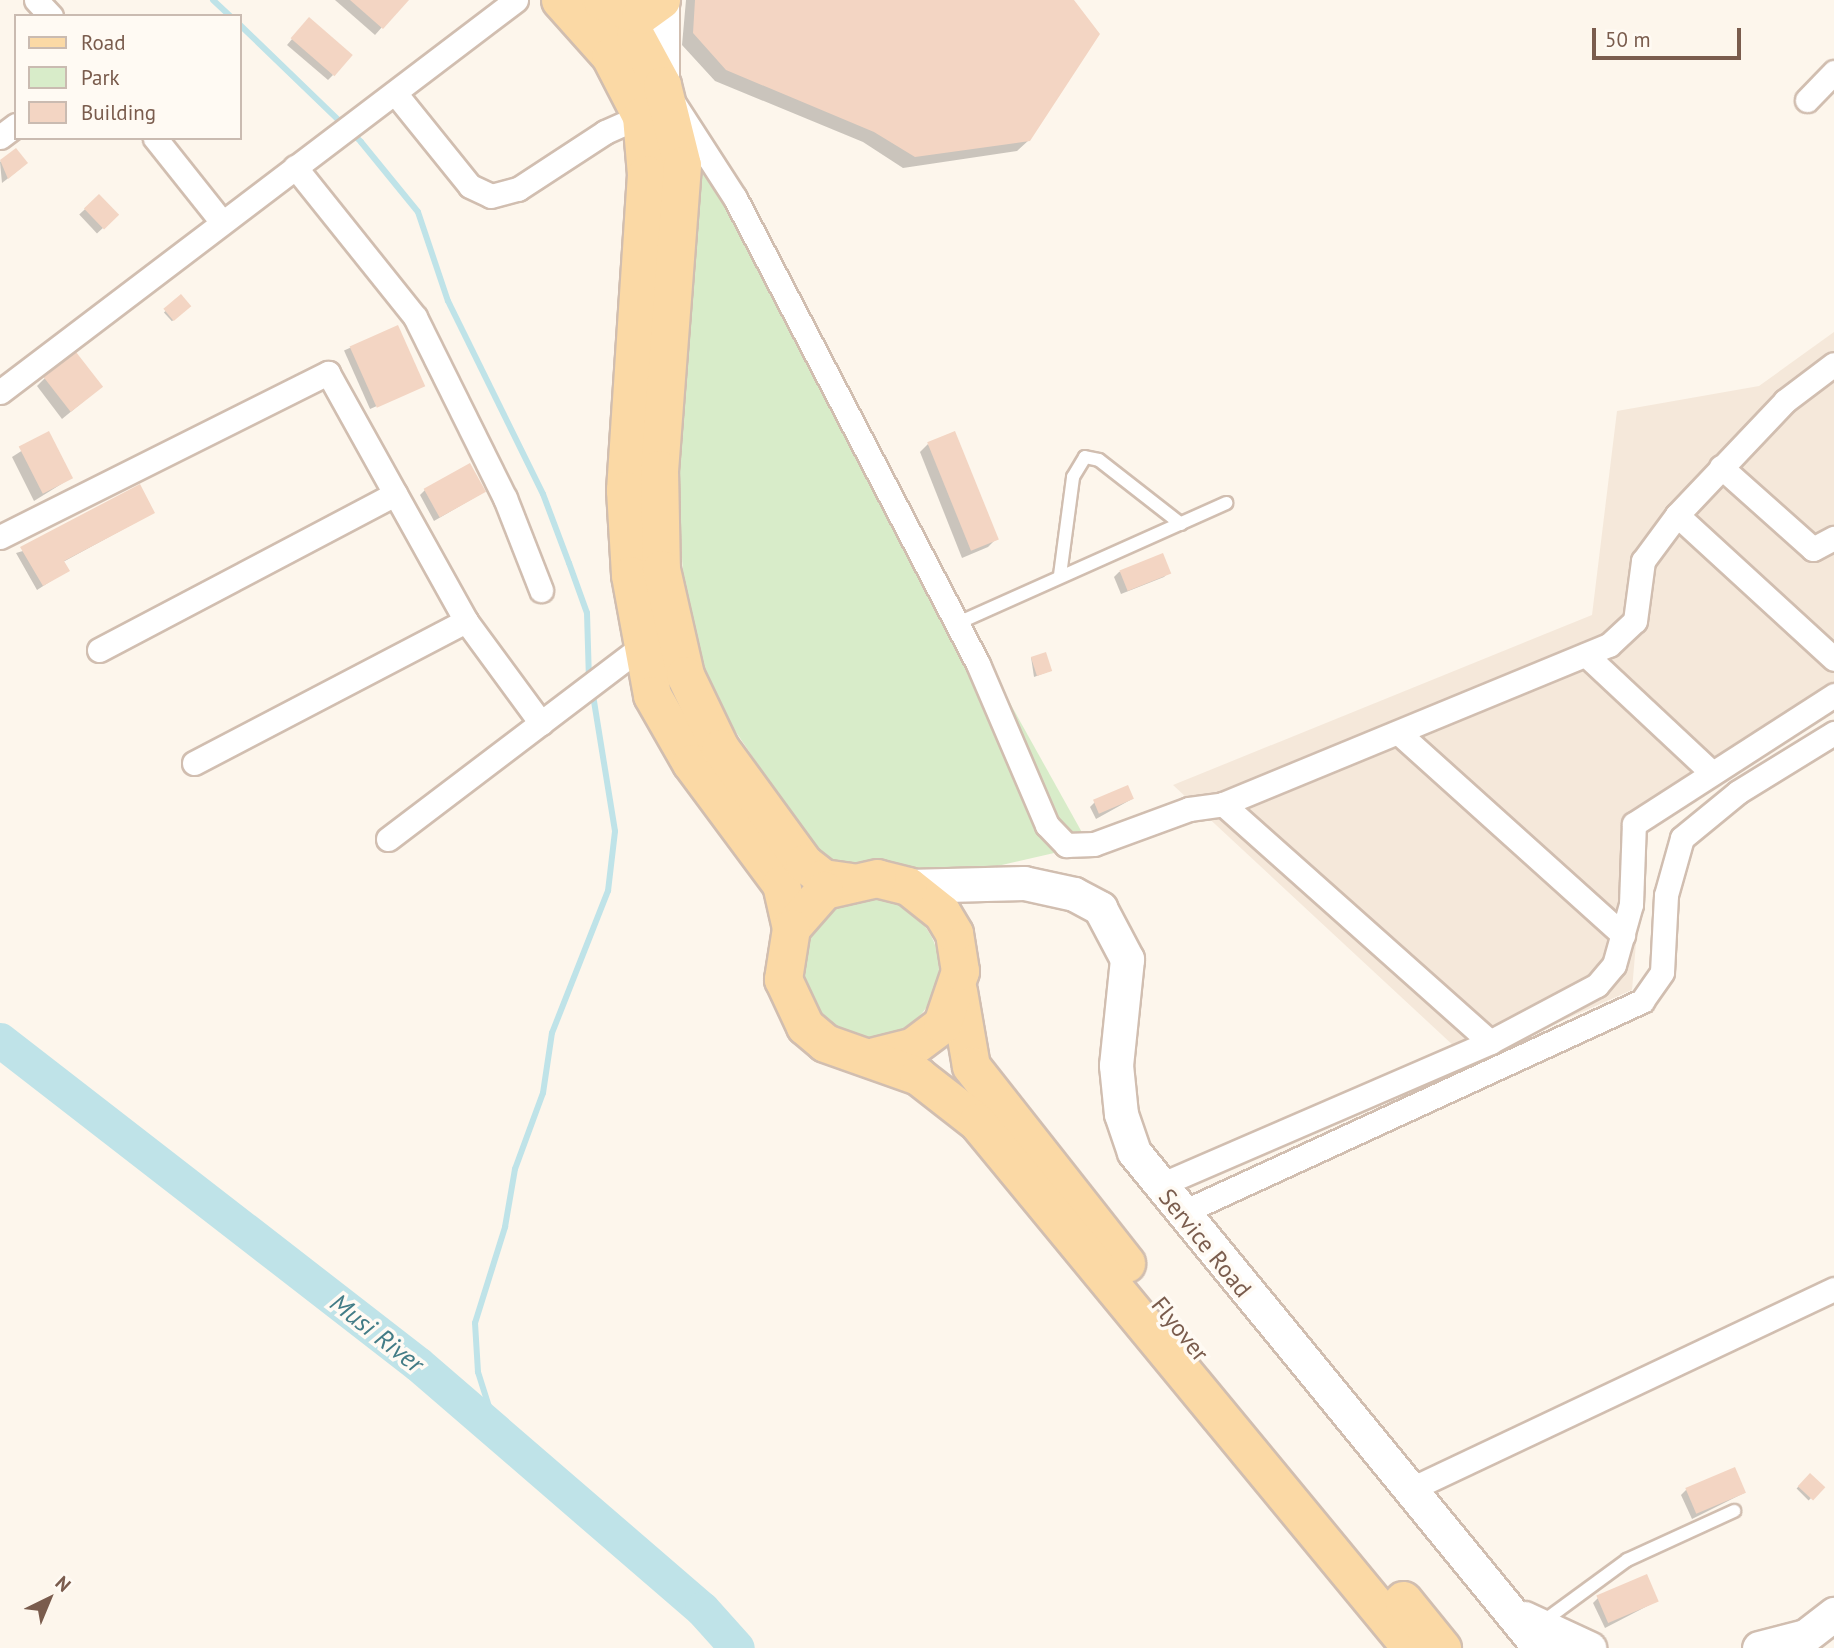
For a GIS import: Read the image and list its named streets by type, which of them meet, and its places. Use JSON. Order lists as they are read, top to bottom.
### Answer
{
  "streets": {
    "main road": ["Service Road", "Flyover"]
  },
  "crossings": [
    ["Service Road", "Flyover"]
  ],
  "water": ["Musi River"],
  "legend": ["Road", "Park", "Building"],
  "scale_bar": "50 m",
  "north": "top right"
}
